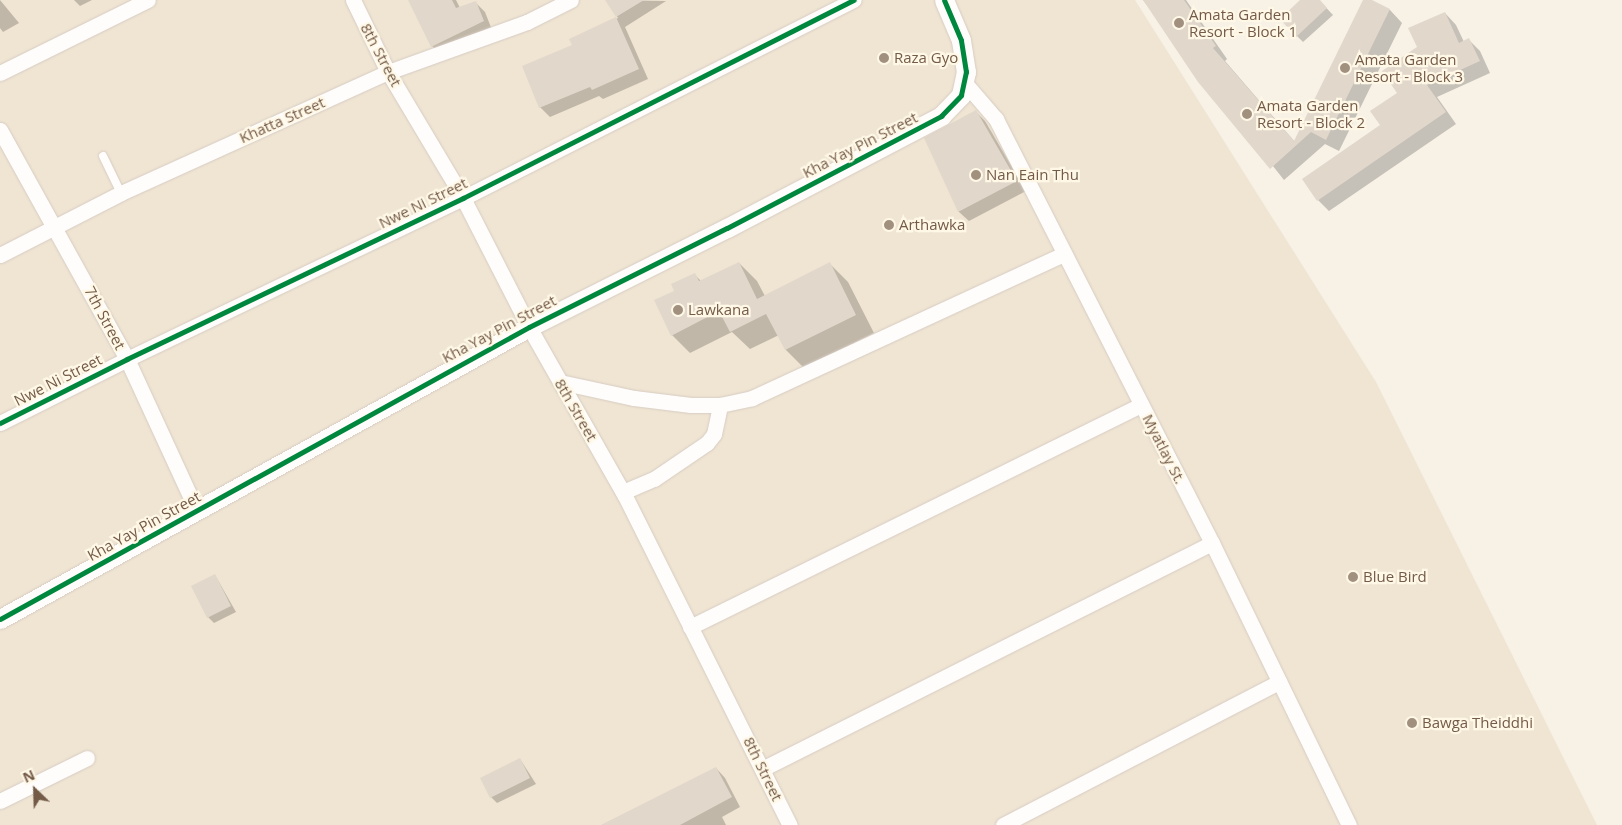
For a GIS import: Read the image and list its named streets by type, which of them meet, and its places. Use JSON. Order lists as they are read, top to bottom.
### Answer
{
  "streets": {
    "street": [
      "8th Street",
      "Khatta Street",
      "Kha Yay Pin Street",
      "Nwe Ni Street",
      "7th Street",
      "Myatlay St."
    ]
  },
  "crossings": [
    ["8th Street", "Khatta Street"],
    ["8th Street", "Kha Yay Pin Street"],
    ["8th Street", "Nwe Ni Street"],
    ["Khatta Street", "7th Street"],
    ["Kha Yay Pin Street", "7th Street"],
    ["Kha Yay Pin Street", "Myatlay St."],
    ["Nwe Ni Street", "7th Street"]
  ],
  "places": [
    "Amata Garden Resort - Block 1",
    "Raza Gyo",
    "Amata Garden Resort - Block 3",
    "Amata Garden Resort - Block 2",
    "Nan Eain Thu",
    "Arthawka",
    "Lawkana",
    "Blue Bird",
    "Bawga Theiddhi"
  ],
  "north": "top left"
}
